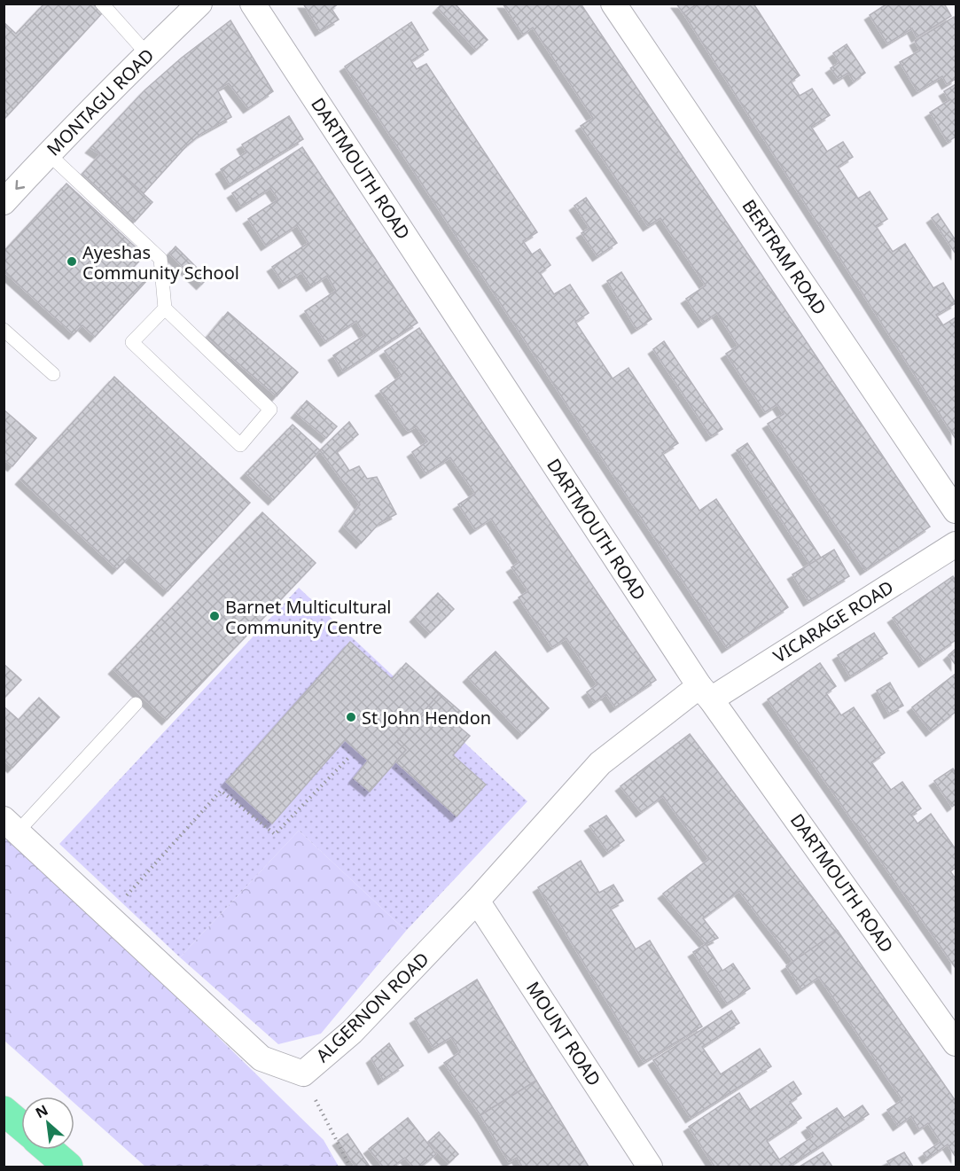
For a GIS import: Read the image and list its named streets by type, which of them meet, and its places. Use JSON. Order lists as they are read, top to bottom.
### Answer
{
  "streets": {
    "street": [
      "MONTAGU ROAD",
      "DARTMOUTH ROAD",
      "BERTRAM ROAD",
      "VICARAGE ROAD",
      "ALGERNON ROAD",
      "MOUNT ROAD"
    ]
  },
  "crossings": [
    ["DARTMOUTH ROAD", "VICARAGE ROAD"],
    ["DARTMOUTH ROAD", "ALGERNON ROAD"],
    ["VICARAGE ROAD", "ALGERNON ROAD"],
    ["ALGERNON ROAD", "MOUNT ROAD"]
  ],
  "places": ["Ayeshas Community School", "Barnet Multicultural Community Centre", "St John Hendon"],
  "north": "top left"
}
